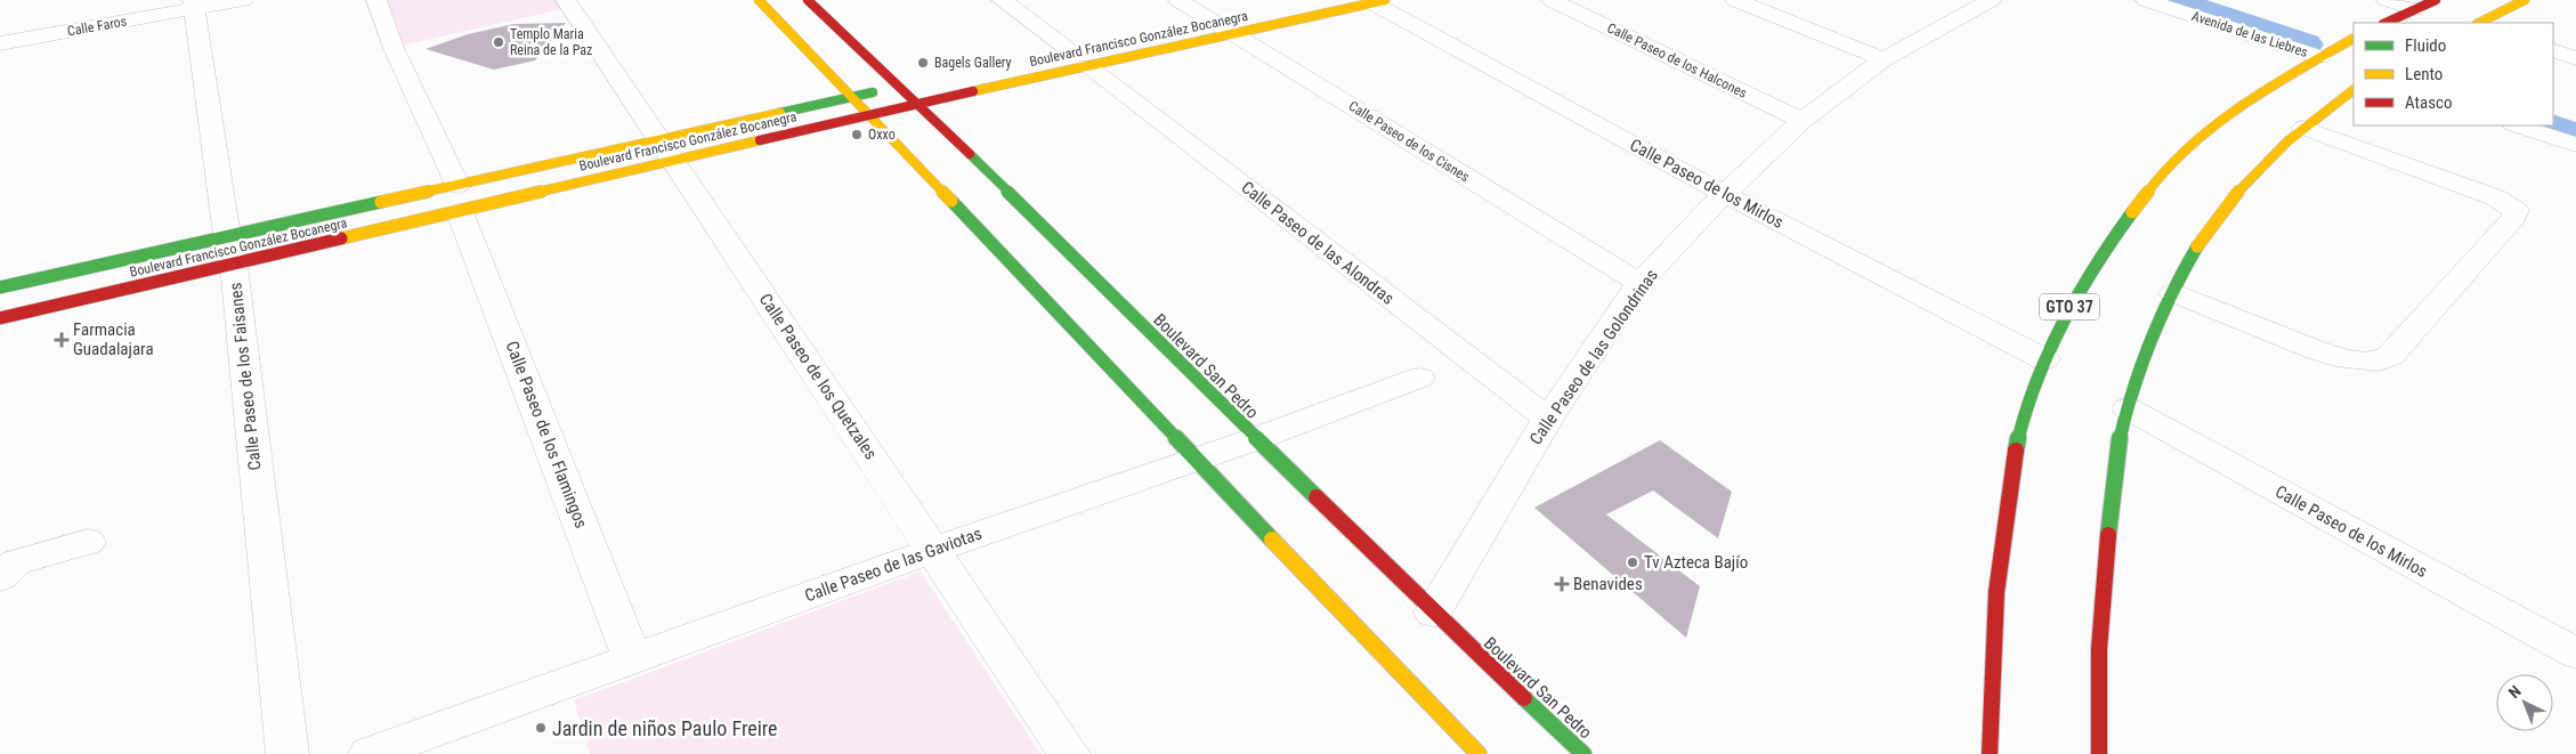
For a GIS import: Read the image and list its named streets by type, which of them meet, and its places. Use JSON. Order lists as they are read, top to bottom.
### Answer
{
  "streets": {
    "main road": ["Boulevard Francisco González Bocanegra", "GTO 37", "Boulevard San Pedro"],
    "street": [
      "Calle Faros",
      "Avenida de las Liebres",
      "Calle Paseo de los Halcones",
      "Calle Paseo de los Cisnes",
      "Calle Paseo de los Mirlos",
      "Calle Paseo de las Alondras",
      "Calle Paseo de las Golondrinas",
      "Calle Paseo de los Faisanes",
      "Calle Paseo de los Quetzales",
      "Calle Paseo de los Flamingos",
      "Calle Paseo de las Gaviotas"
    ]
  },
  "crossings": [
    ["Calle Faros", "Calle Paseo de los Faisanes"],
    ["Avenida de las Liebres", "GTO 37"],
    ["Boulevard Francisco González Bocanegra", "Calle Paseo de los Cisnes"],
    ["Boulevard Francisco González Bocanegra", "Calle Paseo de los Mirlos"],
    ["Boulevard Francisco González Bocanegra", "Calle Paseo de las Alondras"],
    ["Boulevard Francisco González Bocanegra", "Boulevard San Pedro"],
    ["Boulevard Francisco González Bocanegra", "Calle Paseo de los Faisanes"],
    ["Boulevard Francisco González Bocanegra", "Calle Paseo de los Quetzales"],
    ["Boulevard Francisco González Bocanegra", "Calle Paseo de los Flamingos"],
    ["Calle Paseo de los Halcones", "Calle Paseo de las Golondrinas"],
    ["Calle Paseo de los Cisnes", "Calle Paseo de las Golondrinas"],
    ["Calle Paseo de los Mirlos", "GTO 37"],
    ["Calle Paseo de los Mirlos", "Calle Paseo de las Golondrinas"],
    ["Calle Paseo de las Alondras", "Calle Paseo de las Golondrinas"],
    ["Calle Paseo de las Golondrinas", "Boulevard San Pedro"],
    ["Boulevard San Pedro", "Calle Paseo de las Gaviotas"],
    ["Calle Paseo de los Quetzales", "Calle Paseo de las Gaviotas"],
    ["Calle Paseo de los Flamingos", "Calle Paseo de las Gaviotas"]
  ],
  "places": {
    "other": [
      "Templo Maria Reina de la Paz",
      "Bagels Gallery",
      "Oxxo",
      "Tv Azteca Bajío",
      "Jardin de niños Paulo Freire"
    ],
    "health": ["Farmacia Guadalajara", "Benavides"]
  },
  "legend": ["Fluido", "Lento", "Atasco"],
  "north": "top left"
}
